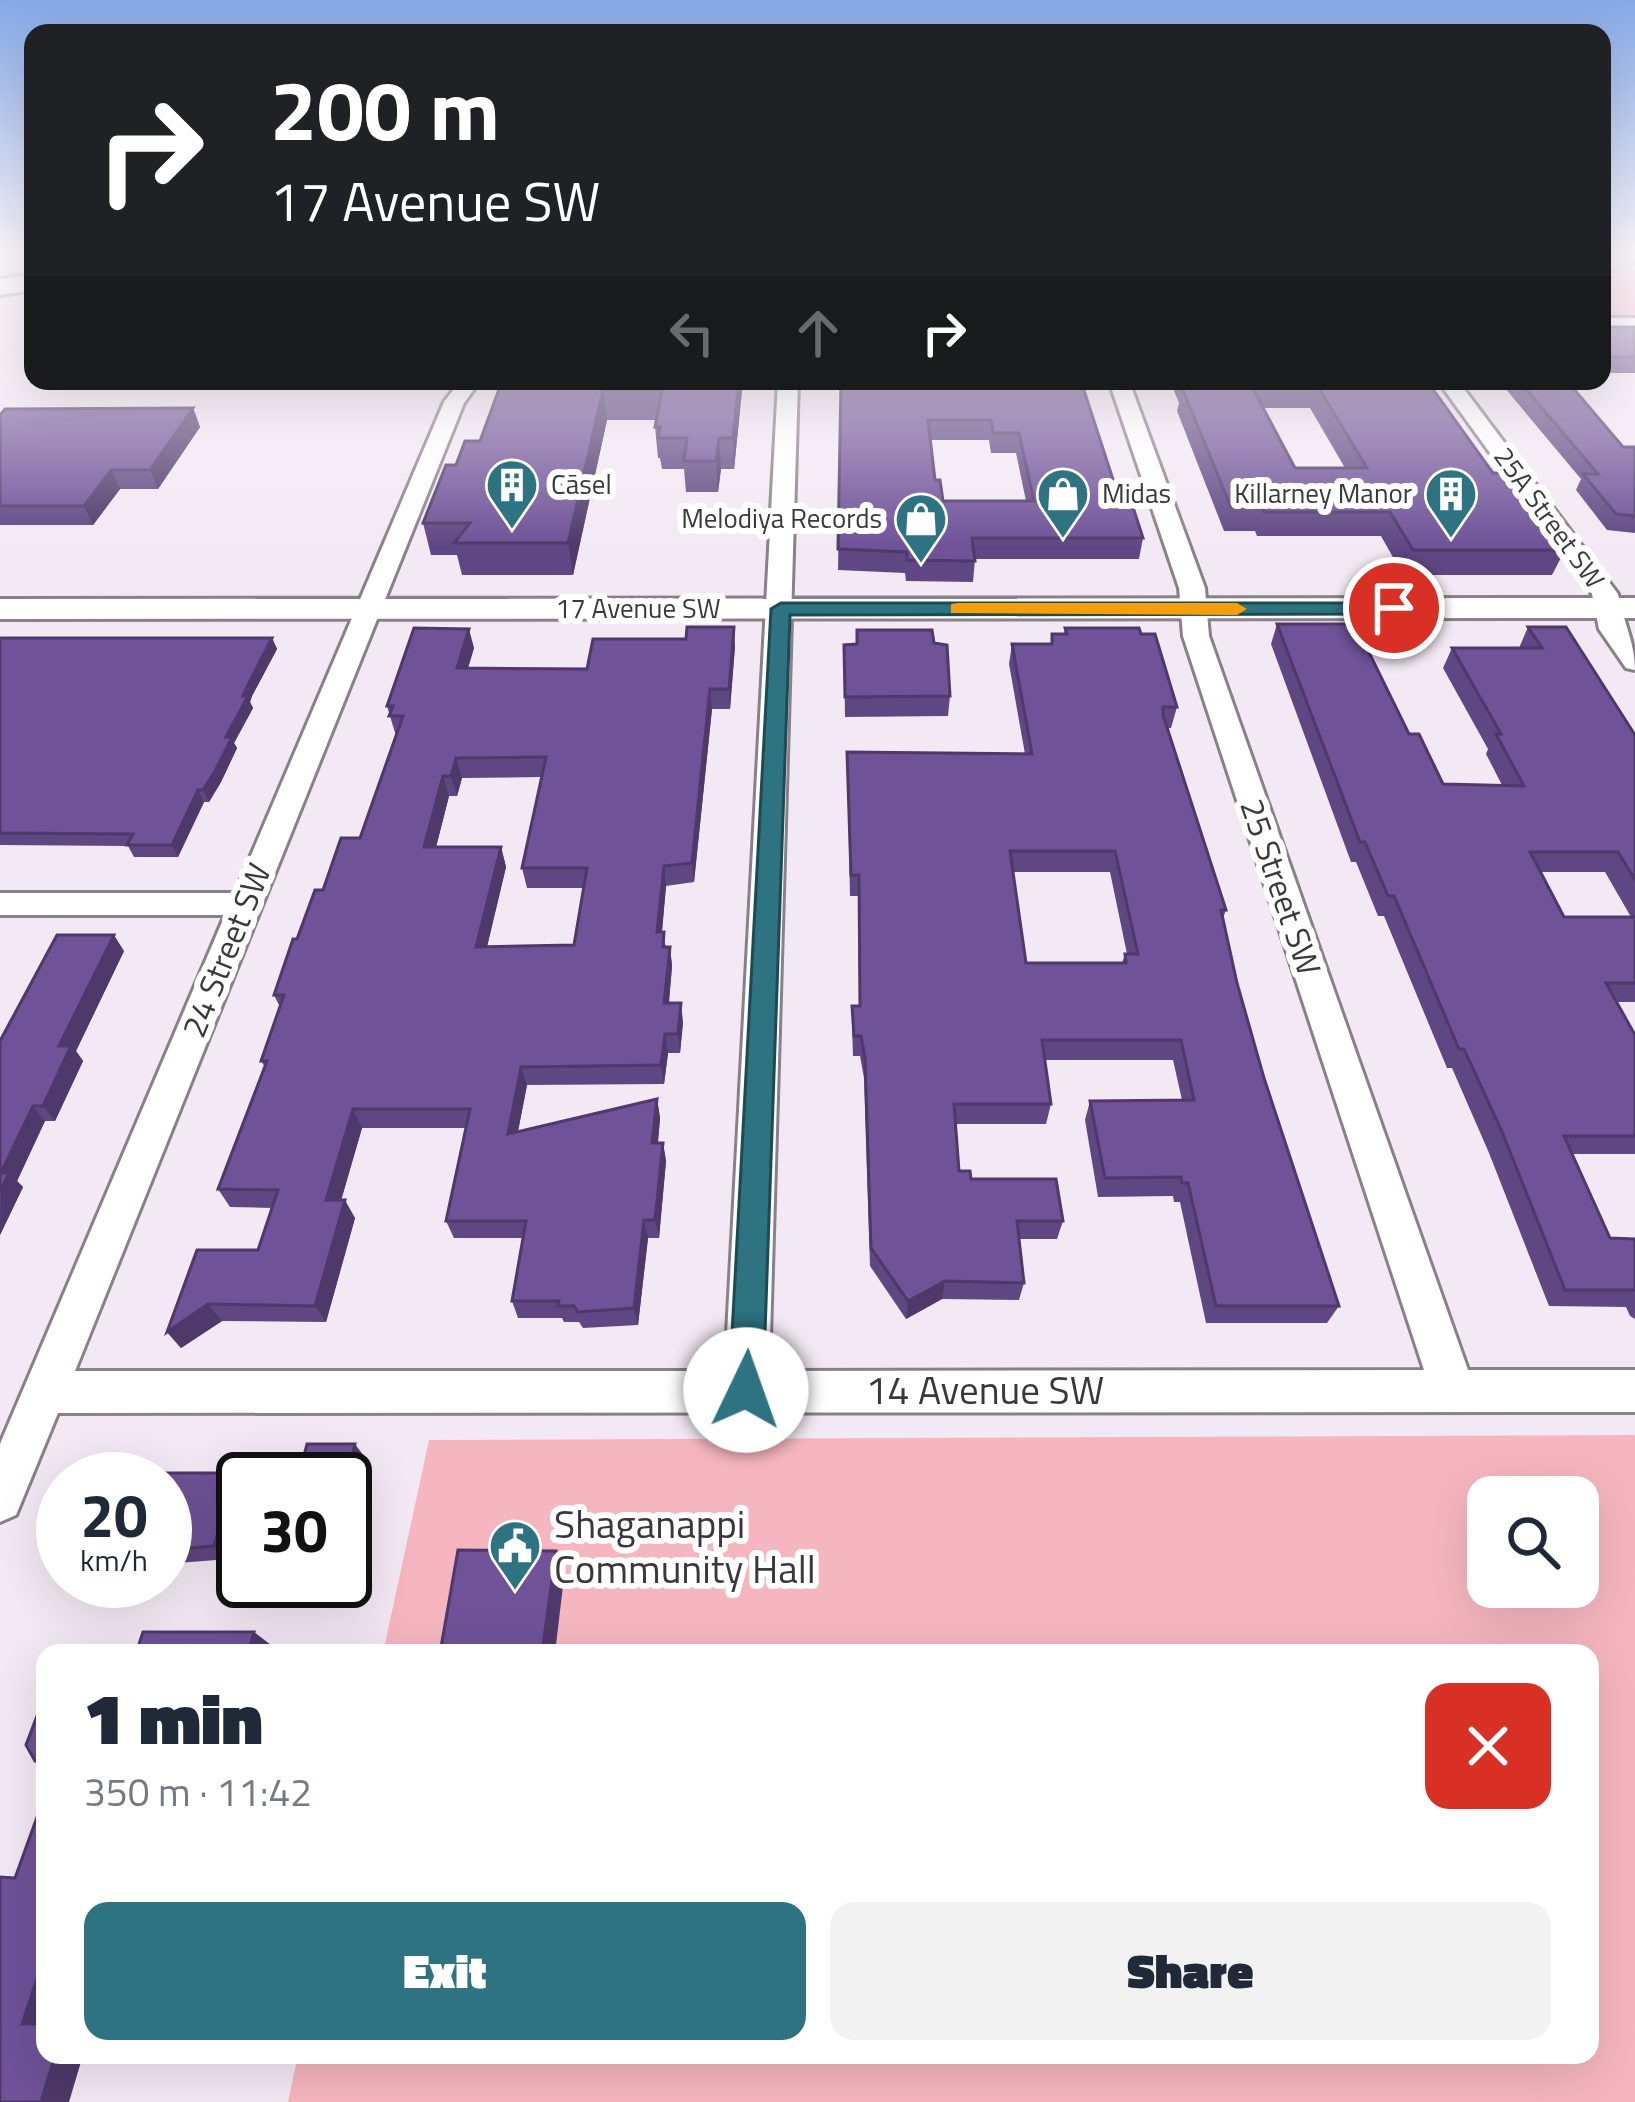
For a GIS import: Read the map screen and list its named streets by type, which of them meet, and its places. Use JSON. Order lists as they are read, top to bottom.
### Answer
{
  "streets": {
    "main road": ["17 Avenue SW"],
    "street": [
      "25A Street SW",
      "25 Street SW",
      "24 Street SW",
      "14 Avenue SW"
    ]
  },
  "crossings": [
    ["25A Street SW", "17 Avenue SW"],
    ["17 Avenue SW", "25 Street SW"],
    ["17 Avenue SW", "24 Street SW"],
    ["25 Street SW", "14 Avenue SW"],
    ["24 Street SW", "14 Avenue SW"]
  ],
  "places": {
    "building": ["Cāsel", "Killarney Manor"],
    "shop": ["Midas", "Melodiya Records"],
    "public building": ["Shaganappi Community Hall"]
  },
  "page": {
    "turn": ["200 m", "17 Avenue SW"],
    "speed": "20 km/h",
    "limit": "30",
    "heading": ["1 min", "350 m · 11:42"],
    "buttons": ["Exit", "Share"]
  }
}
